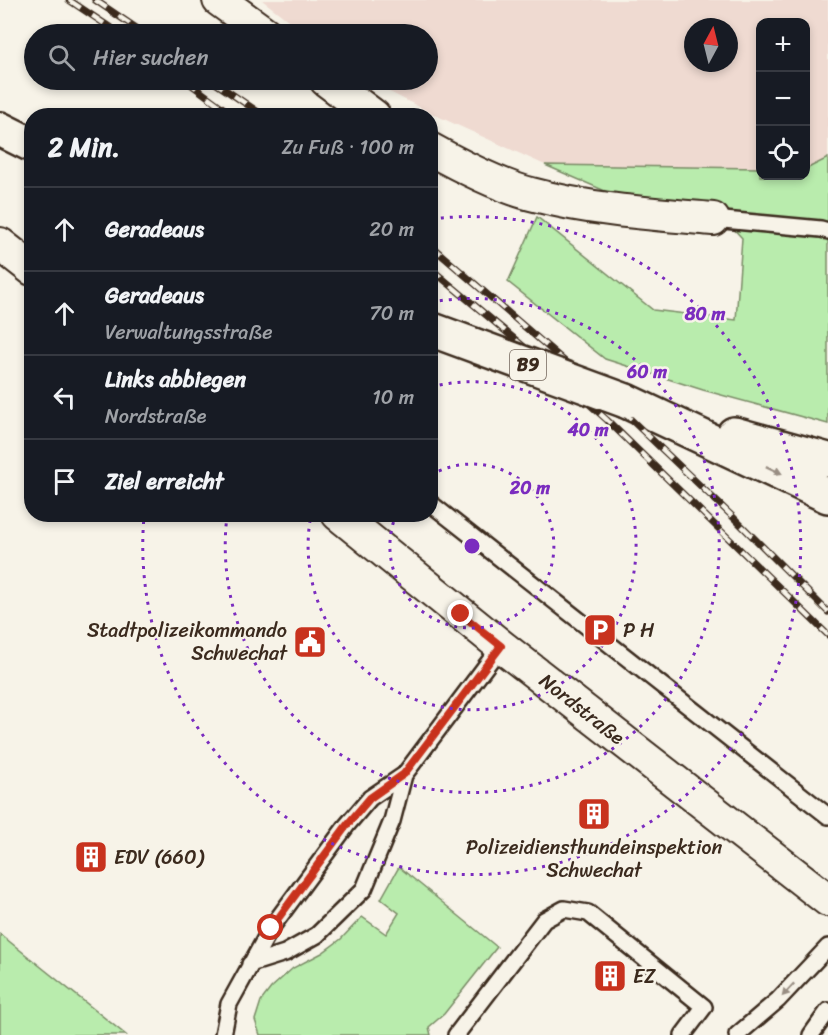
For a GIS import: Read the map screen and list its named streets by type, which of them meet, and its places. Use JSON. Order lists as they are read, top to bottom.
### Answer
{
  "streets": {
    "main road": ["B9"],
    "street": ["Nordstraße"]
  },
  "places": {
    "parking": ["P H"],
    "public building": ["Stadtpolizeikommando Schwechat"],
    "building": ["Polizeidiensthundeinspektion Schwechat", "EDV (660)", "EZ"]
  },
  "north": "top",
  "page": {
    "map_buttons": ["+", "−"],
    "search": "Hier suchen",
    "heading": ["2 Min.", "Zu Fuß · 100 m"],
    "list": [
      ["Geradeaus", "20 m"],
      ["Geradeaus", "Verwaltungsstraße", "70 m"],
      ["Links abbiegen", "Nordstraße", "10 m"],
      "Ziel erreicht"
    ]
  },
  "rings": [
    "80 m",
    "60 m",
    "40 m",
    "20 m"
  ]
}
